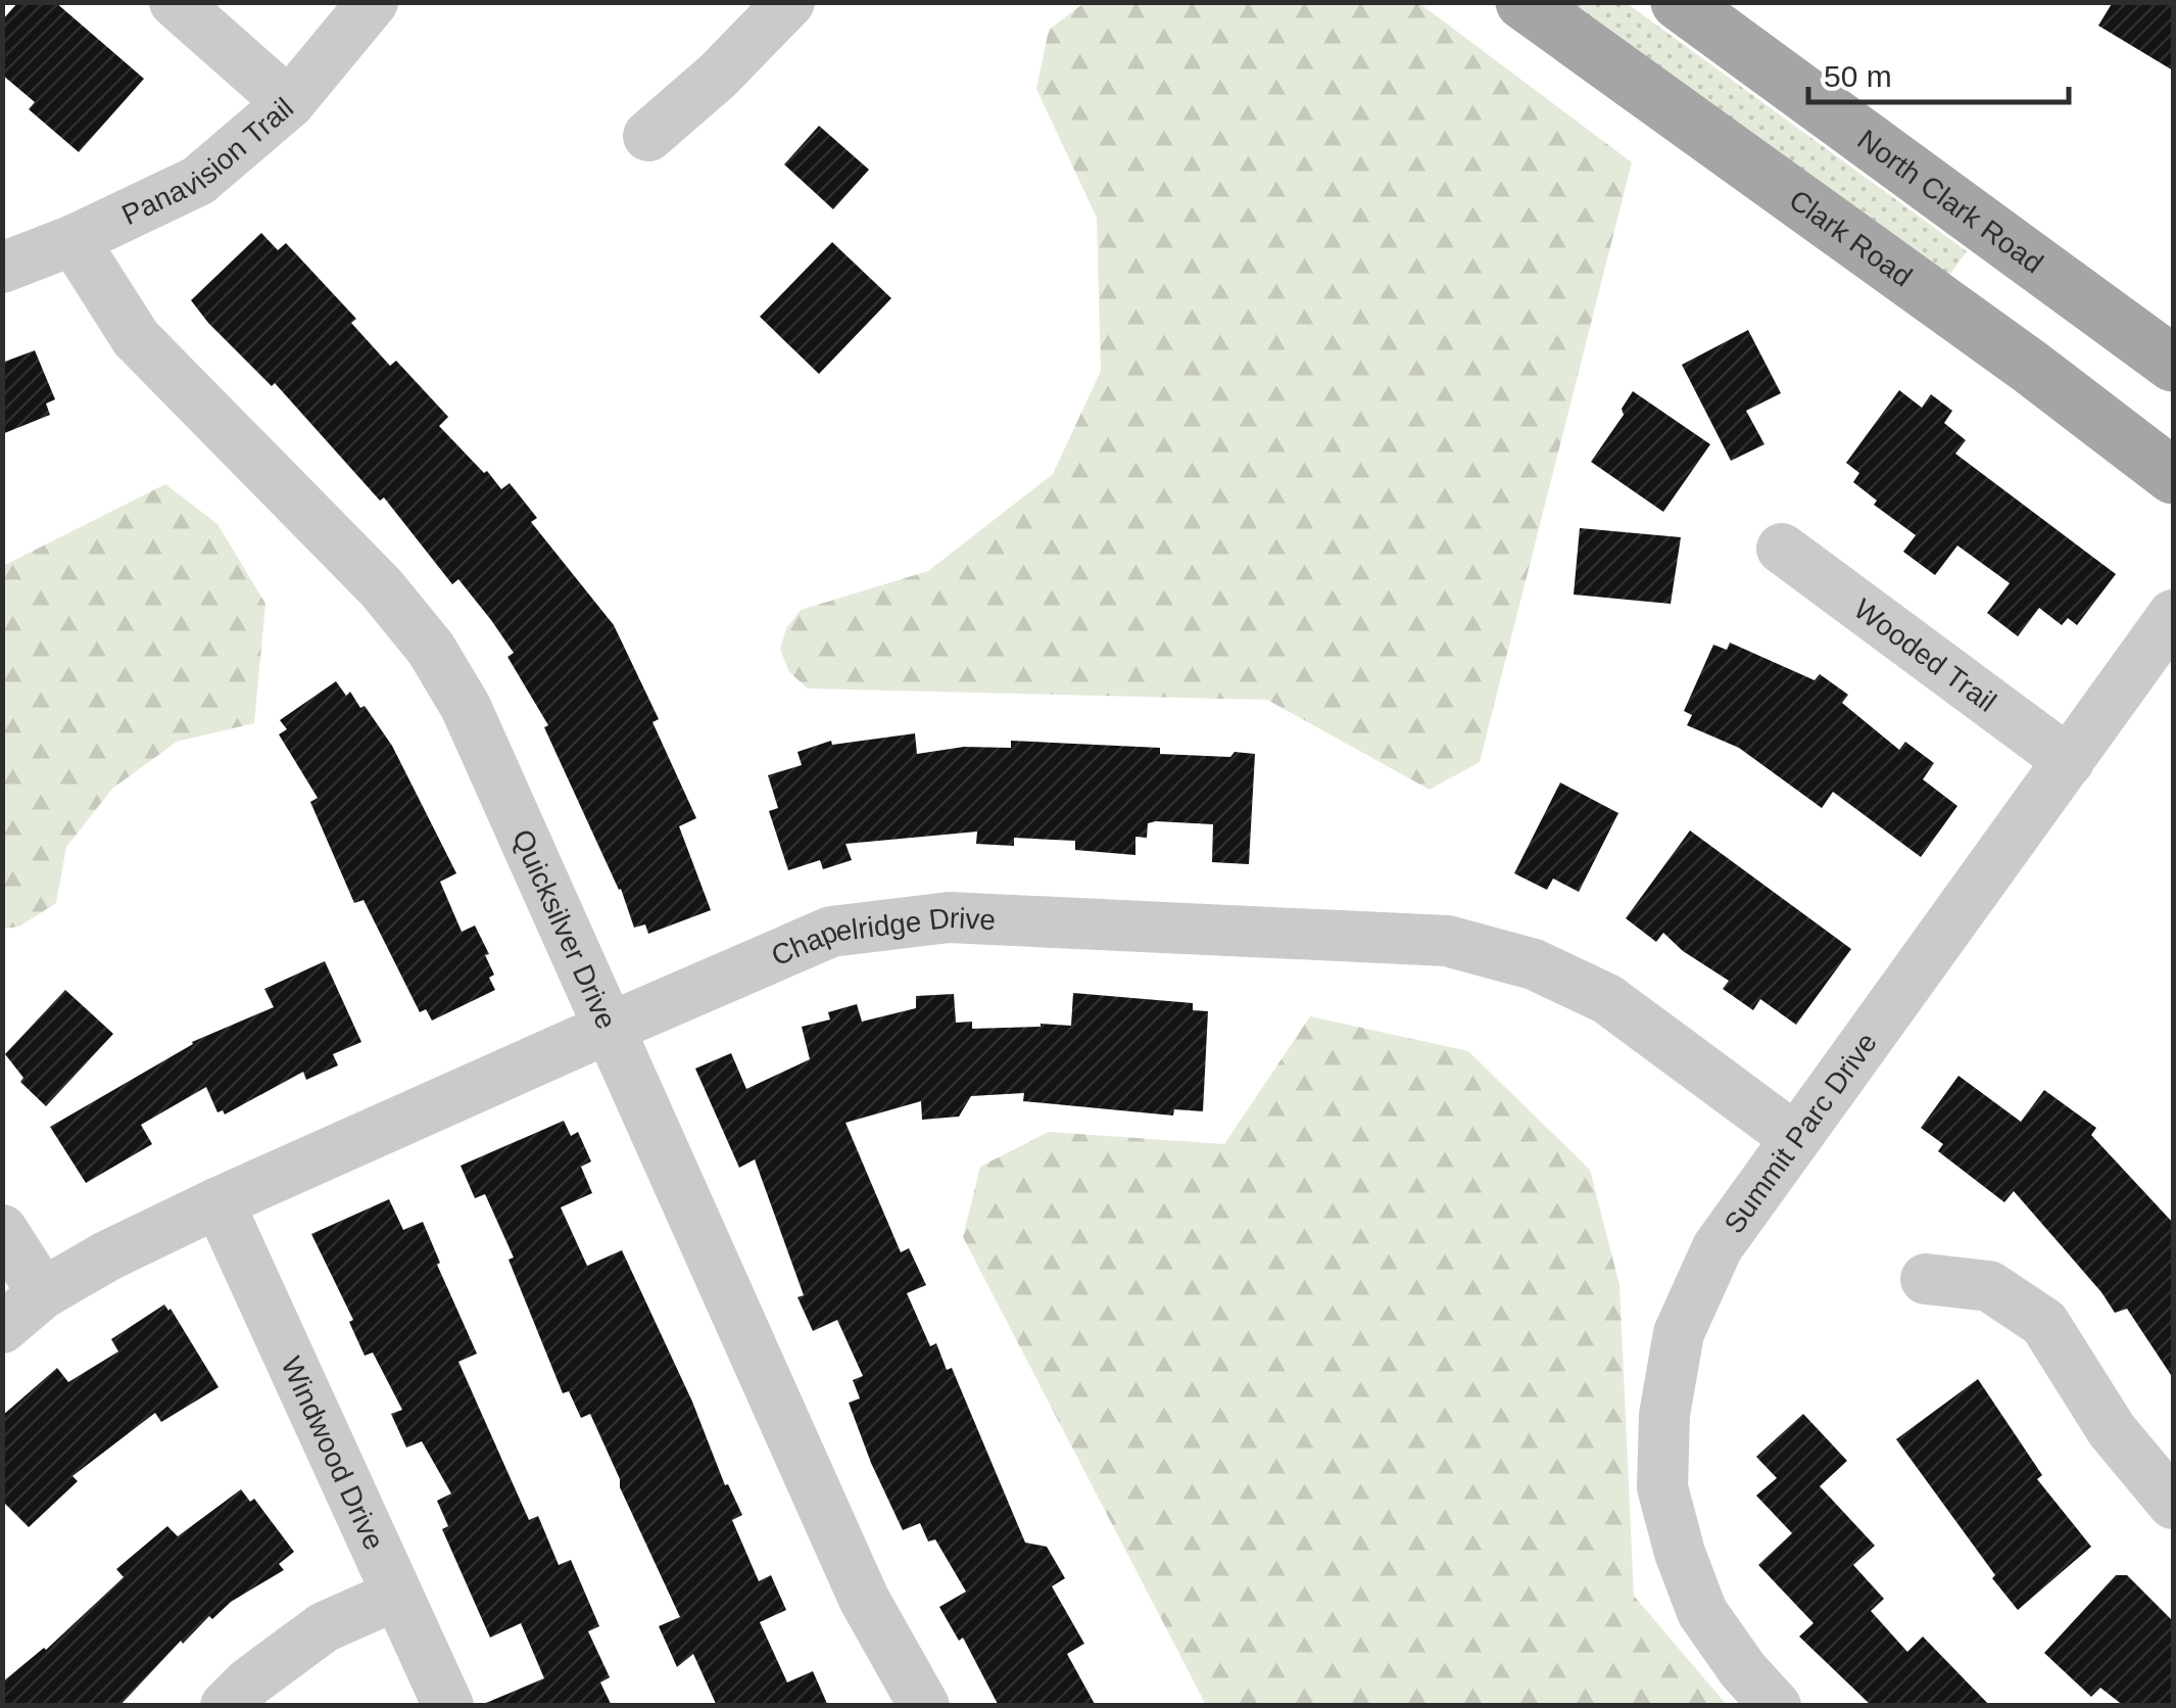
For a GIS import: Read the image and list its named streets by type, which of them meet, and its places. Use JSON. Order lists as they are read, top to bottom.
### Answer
{
  "streets": {
    "main road": ["North Clark Road", "Clark Road"],
    "street": [
      "Panavision Trail",
      "Wooded Trail",
      "Quicksilver Drive",
      "Chapelridge Drive",
      "Summit Parc Drive",
      "Windwood Drive"
    ]
  },
  "crossings": [
    ["Panavision Trail", "Quicksilver Drive"],
    ["Wooded Trail", "Summit Parc Drive"],
    ["Quicksilver Drive", "Chapelridge Drive"],
    ["Chapelridge Drive", "Summit Parc Drive"],
    ["Chapelridge Drive", "Windwood Drive"]
  ],
  "scale_bar": "50 m"
}
